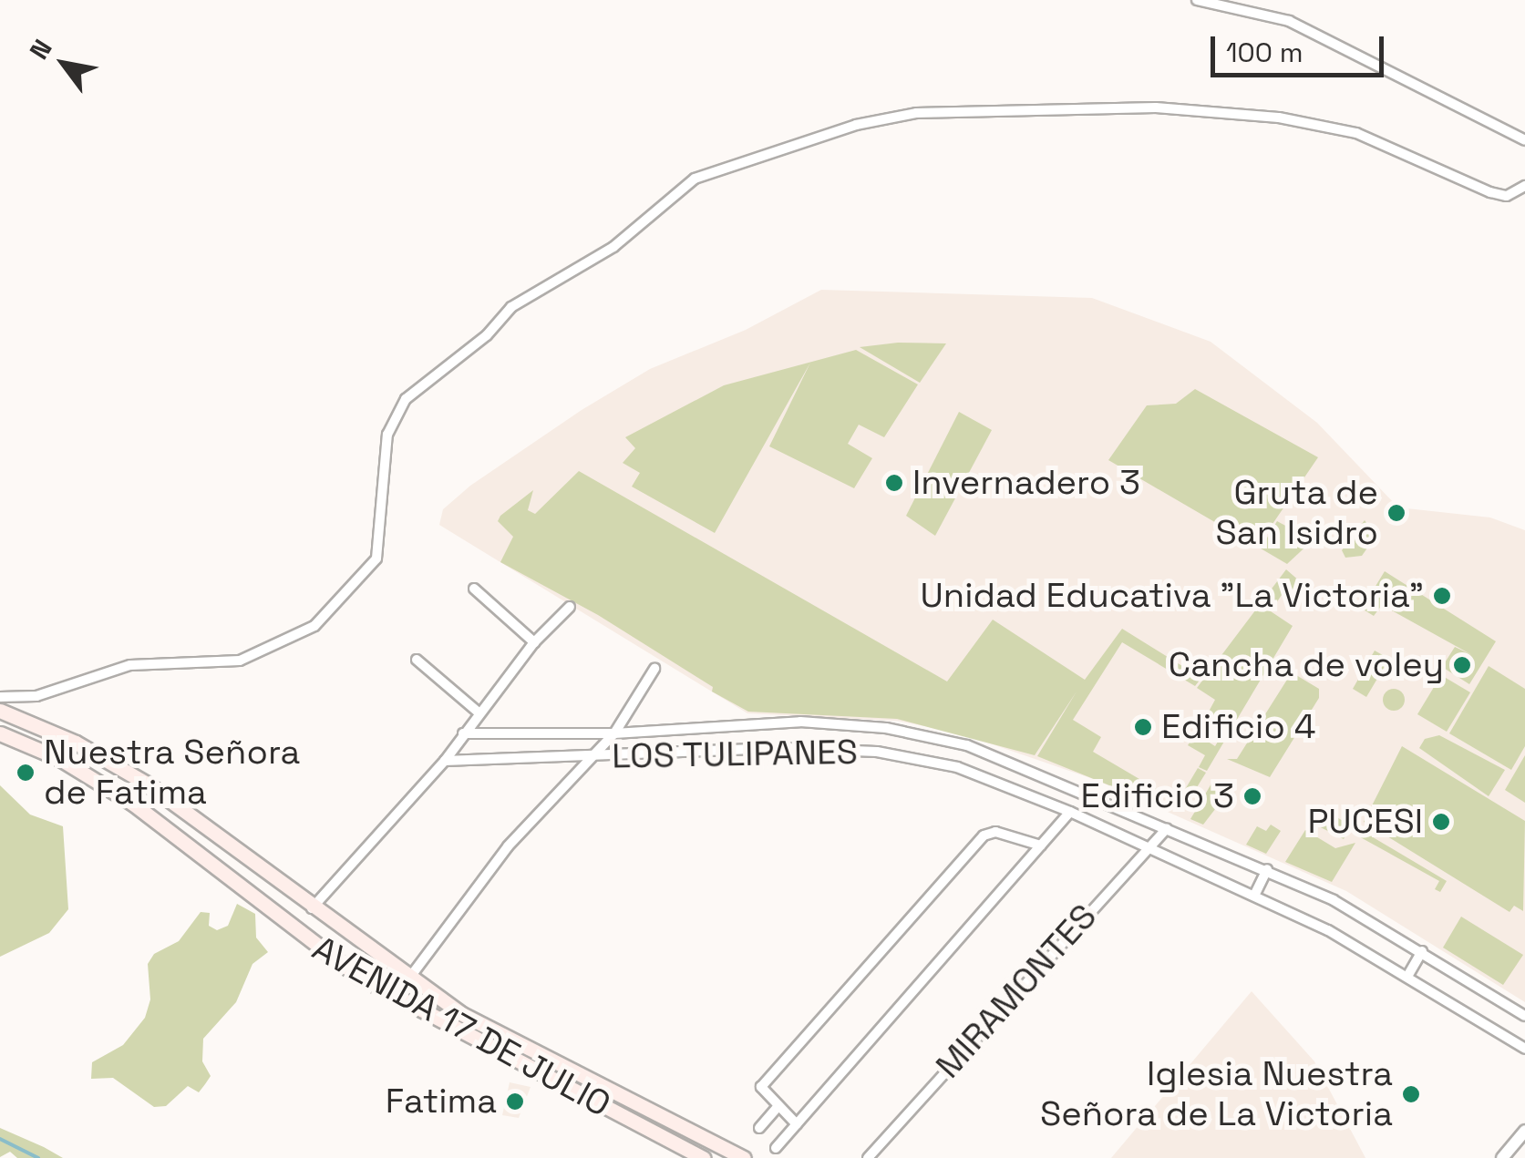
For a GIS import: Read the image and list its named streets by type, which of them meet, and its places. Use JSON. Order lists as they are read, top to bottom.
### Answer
{
  "streets": {
    "main road": ["AVENIDA 17 DE JULIO"],
    "street": ["LOS TULIPANES", "MIRAMONTES"]
  },
  "crossings": [
    ["LOS TULIPANES", "MIRAMONTES"],
    ["LOS TULIPANES", "AVENIDA 17 DE JULIO"]
  ],
  "places": [
    "Invernadero 3",
    "Gruta de San Isidro",
    "Unidad Educativa \"La Victoria\"",
    "Cancha de voley",
    "Edificio 4",
    "Nuestra Señora de Fatima",
    "Edificio 3",
    "PUCESI",
    "Iglesia Nuestra Señora de La Victoria",
    "Fatima"
  ],
  "scale_bar": "100 m",
  "north": "top left"
}
